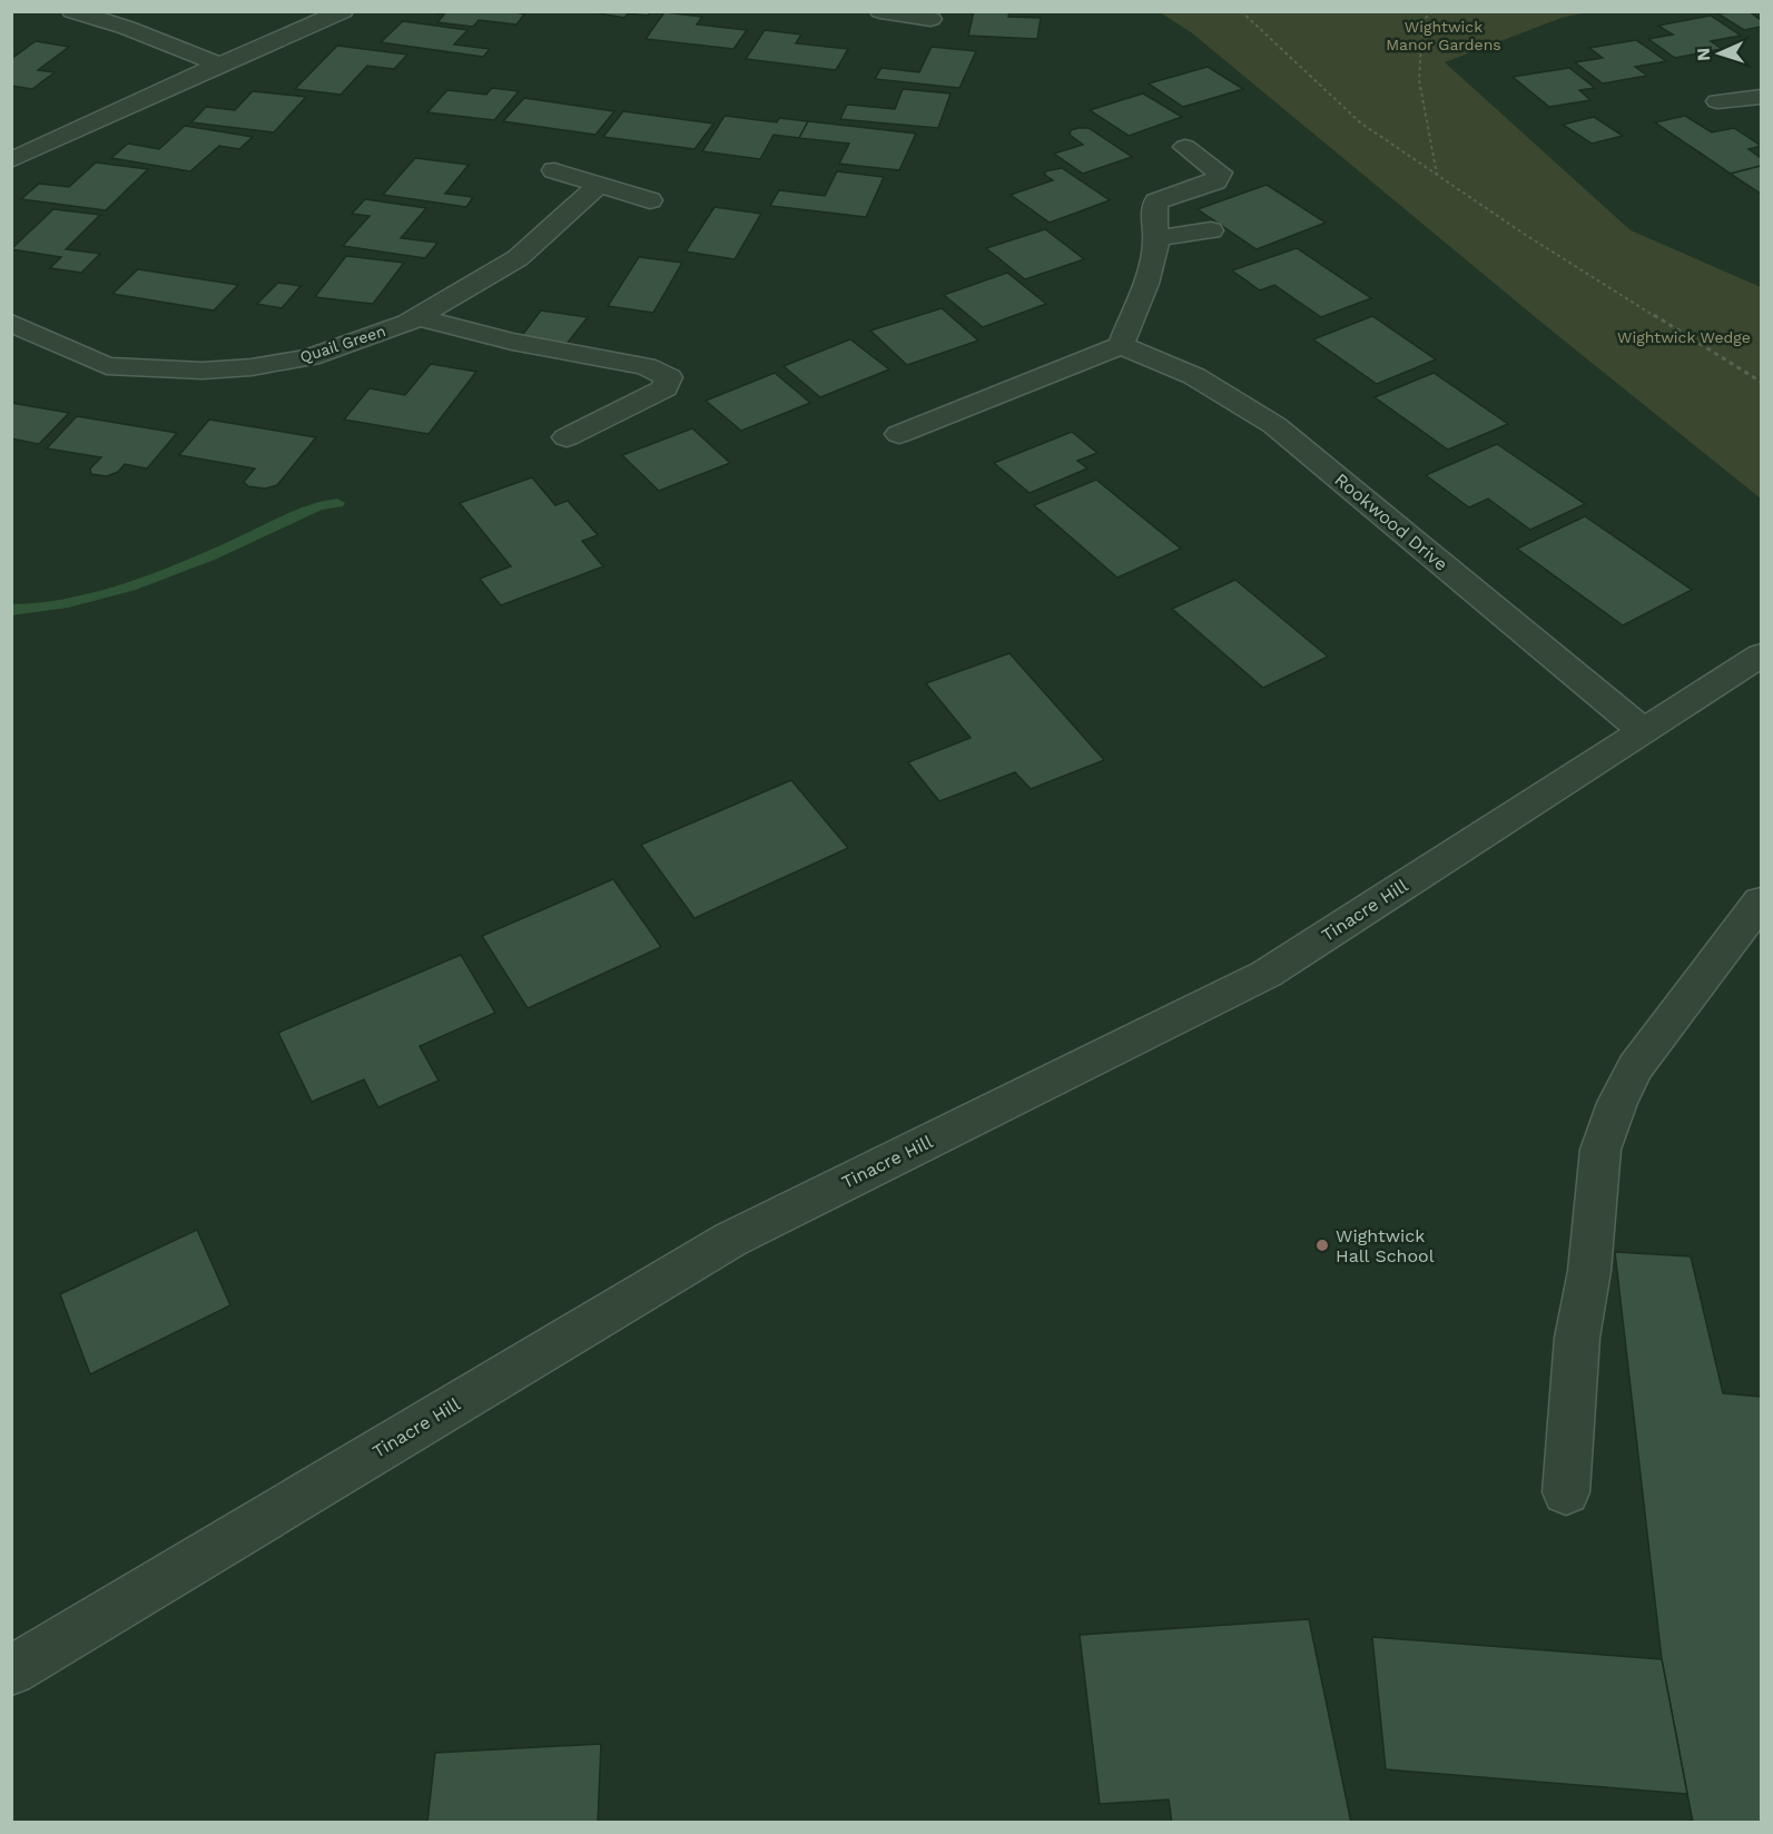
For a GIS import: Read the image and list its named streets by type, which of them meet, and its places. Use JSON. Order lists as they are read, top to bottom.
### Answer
{
  "streets": {
    "street": ["Quail Green", "Rookwood Drive", "Tinacre Hill"]
  },
  "crossings": [
    ["Rookwood Drive", "Tinacre Hill"]
  ],
  "parks": ["Wightwick Manor Gardens", "Wightwick Wedge"],
  "places": ["Wightwick Hall School"],
  "north": "left"
}
